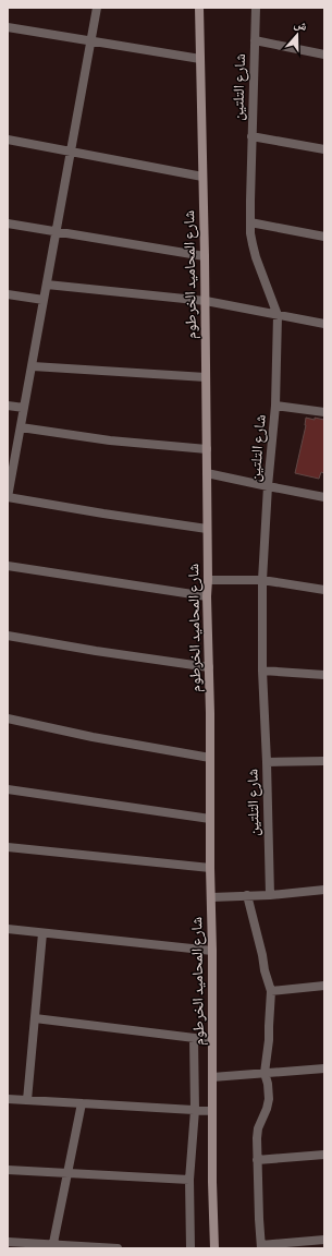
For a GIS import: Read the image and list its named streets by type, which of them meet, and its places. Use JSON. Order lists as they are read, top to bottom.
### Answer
{
  "streets": {
    "street": ["شارع التلتين", "شارع المحاميد الخرطوم"]
  },
  "north": "top"
}
